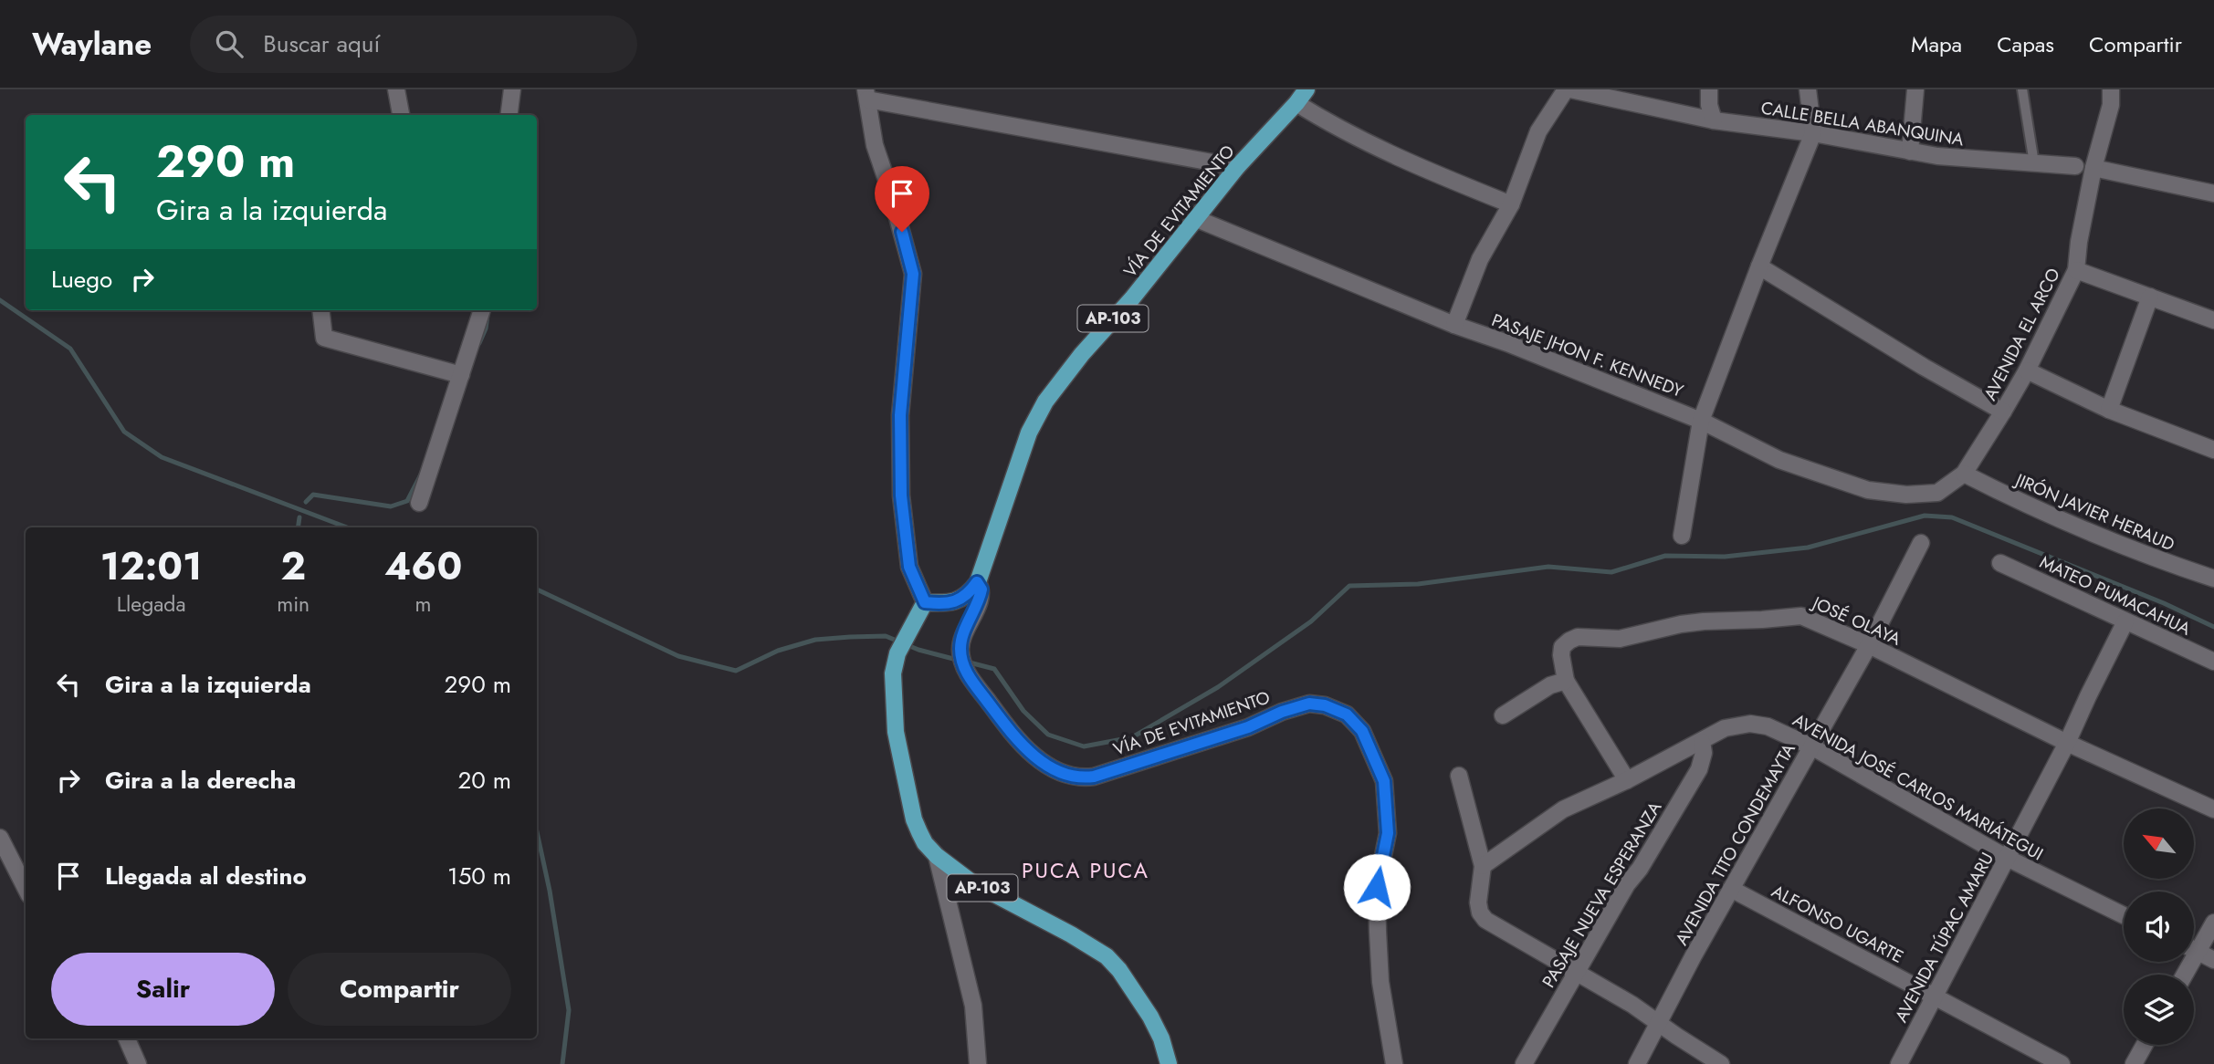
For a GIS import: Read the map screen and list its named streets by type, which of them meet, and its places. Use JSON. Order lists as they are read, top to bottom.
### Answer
{
  "streets": {
    "main road": ["VÍA DE EVITAMIENTO", "AP-103"],
    "street": [
      "CALLE BELLA ABANQUINA",
      "AVENIDA EL ARCO",
      "PASAJE JHON F. KENNEDY",
      "JIRÓN JAVIER HERAUD",
      "MATEO PUMACAHUA",
      "JOSÉ OLAYA",
      "AVENIDA JOSÉ CARLOS MARIÁTEGUI",
      "AVENIDA TITO CONDEMAYTA",
      "PASAJE NUEVA ESPERANZA",
      "ALFONSO UGARTE",
      "AVENIDA TÚPAC AMARU"
    ]
  },
  "crossings": [
    ["VÍA DE EVITAMIENTO", "PASAJE JHON F. KENNEDY"],
    ["AVENIDA EL ARCO", "PASAJE JHON F. KENNEDY"],
    ["AVENIDA EL ARCO", "JIRÓN JAVIER HERAUD"],
    ["PASAJE JHON F. KENNEDY", "JIRÓN JAVIER HERAUD"],
    ["MATEO PUMACAHUA", "AVENIDA TÚPAC AMARU"],
    ["JOSÉ OLAYA", "AVENIDA TITO CONDEMAYTA"],
    ["JOSÉ OLAYA", "AVENIDA TÚPAC AMARU"],
    ["AVENIDA JOSÉ CARLOS MARIÁTEGUI", "AVENIDA TITO CONDEMAYTA"],
    ["AVENIDA JOSÉ CARLOS MARIÁTEGUI", "PASAJE NUEVA ESPERANZA"],
    ["AVENIDA JOSÉ CARLOS MARIÁTEGUI", "AVENIDA TÚPAC AMARU"],
    ["AVENIDA TITO CONDEMAYTA", "ALFONSO UGARTE"],
    ["ALFONSO UGARTE", "AVENIDA TÚPAC AMARU"]
  ],
  "districts": ["PUCA PUCA"],
  "north": "top left",
  "page": {
    "header": "Waylane",
    "search": "Buscar aquí",
    "nav": ["Mapa", "Capas", "Compartir"],
    "turn": ["290 m", "Gira a la izquierda"],
    "then": "Luego",
    "eta": [
      "12:01",
      "Llegada",
      "2",
      "min",
      "460",
      "m"
    ],
    "list": [
      {
        "name": "Gira a la izquierda",
        "value": "290 m"
      },
      {
        "name": "Gira a la derecha",
        "value": "20 m"
      },
      {
        "name": "Llegada al destino",
        "value": "150 m"
      }
    ],
    "buttons": ["Salir", "Compartir"]
  }
}
